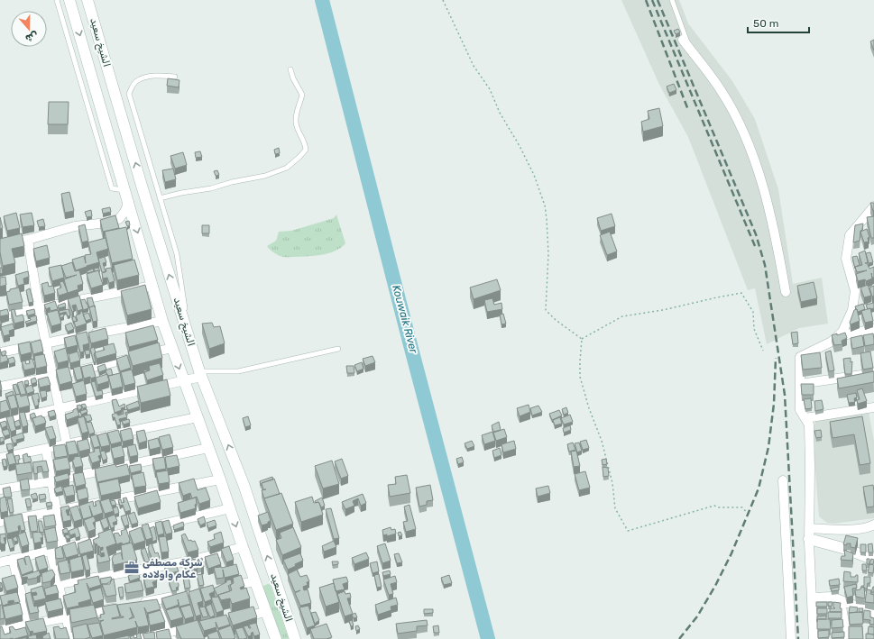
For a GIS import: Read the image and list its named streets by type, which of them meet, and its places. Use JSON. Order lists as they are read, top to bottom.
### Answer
{
  "streets": {
    "main road": ["الشيخ سعيد"]
  },
  "water": ["Kouwaik River"],
  "places": {
    "office": ["شركة مصطفى عكام واولاده"]
  },
  "scale_bar": "50 m",
  "north": "bottom"
}
